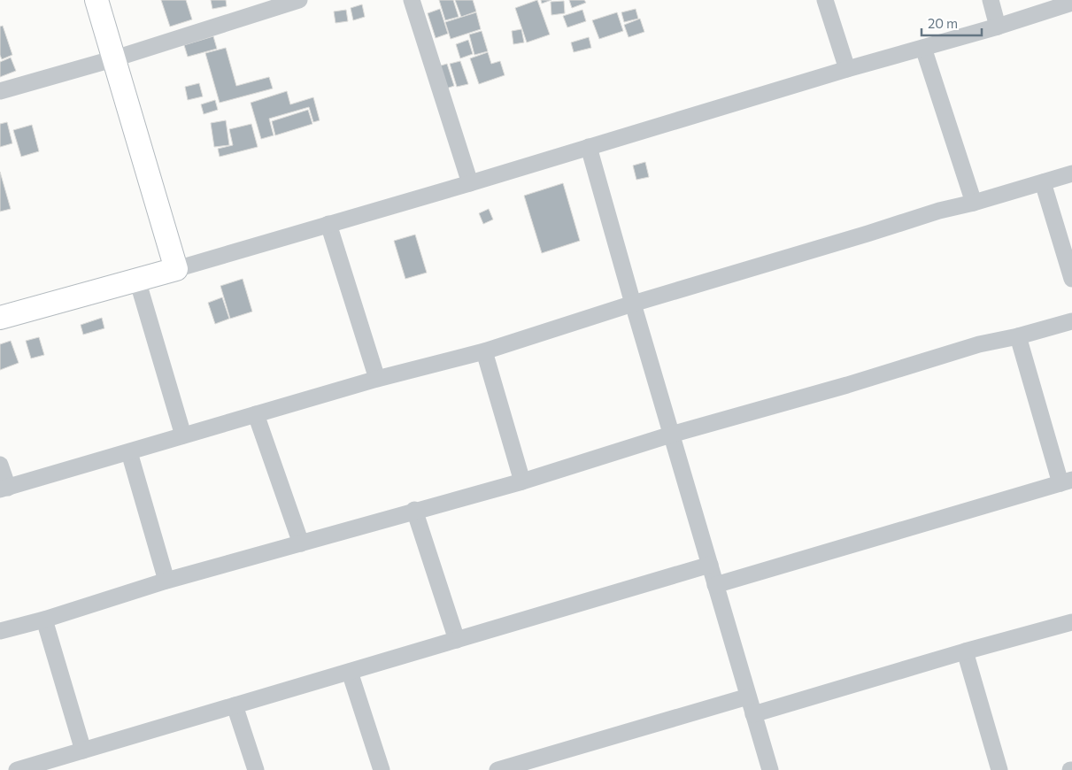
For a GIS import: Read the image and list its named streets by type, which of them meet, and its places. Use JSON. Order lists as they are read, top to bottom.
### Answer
{
  "scale_bar": "20 m"
}
